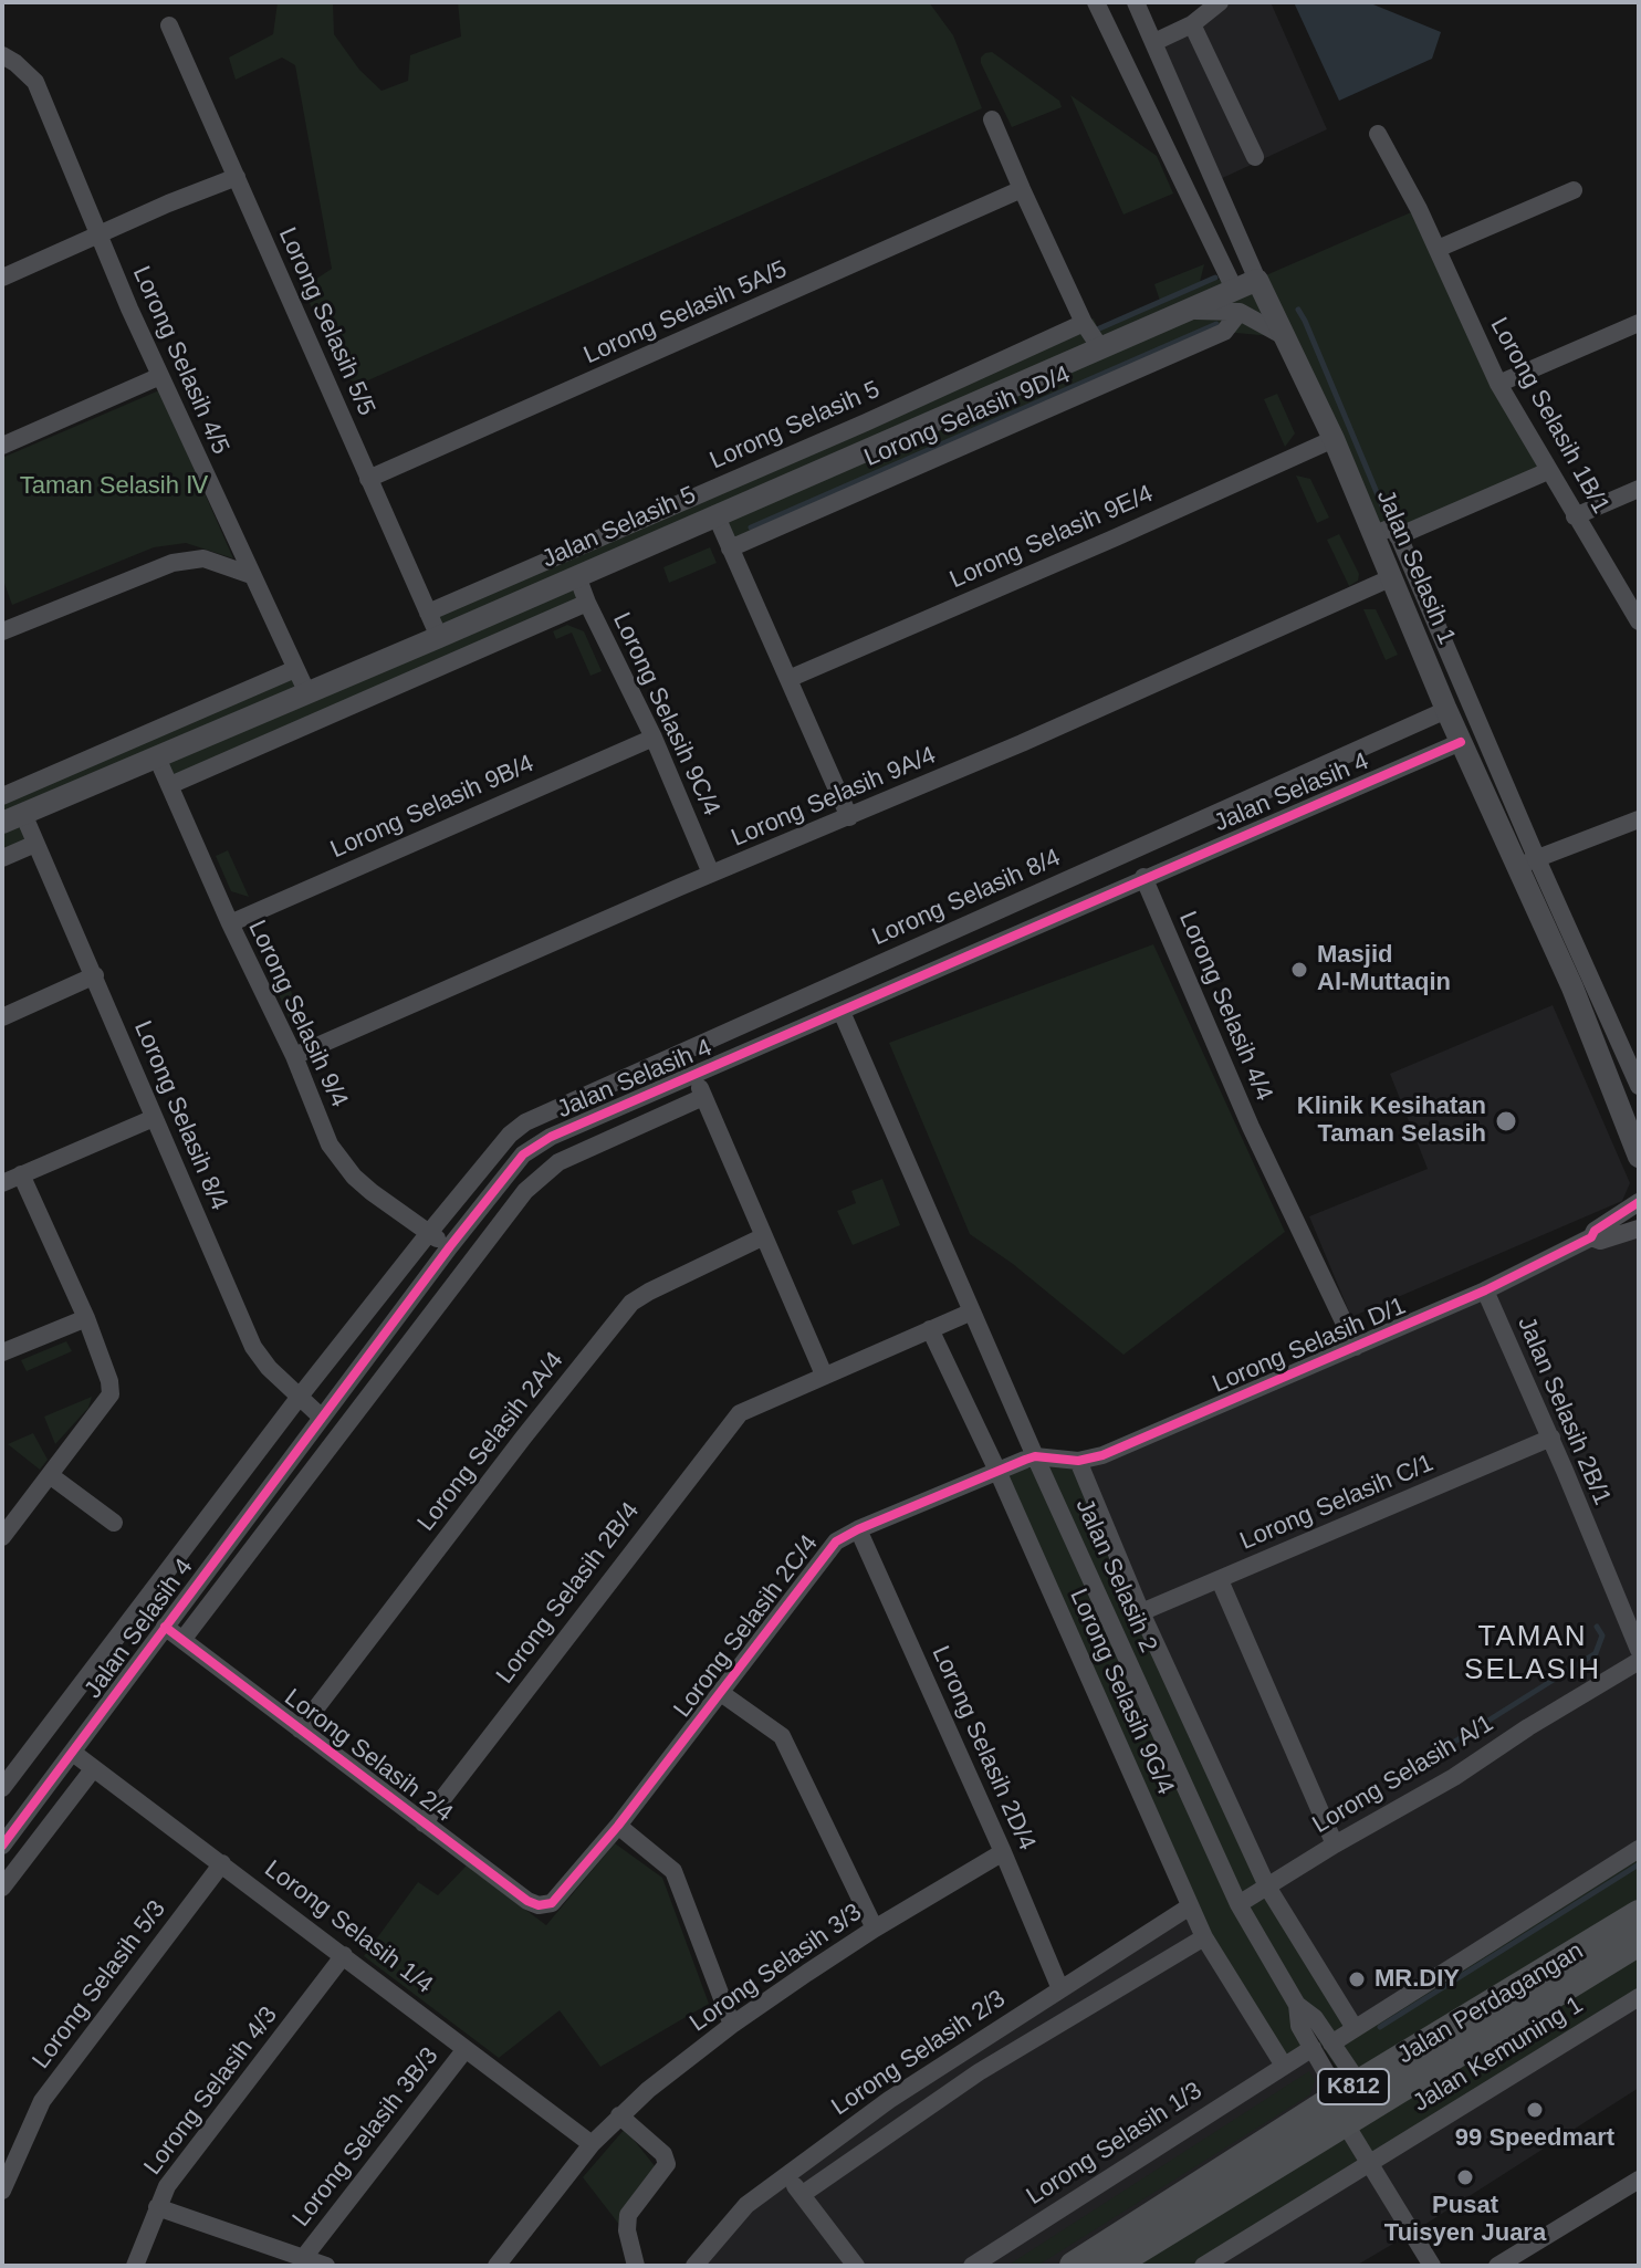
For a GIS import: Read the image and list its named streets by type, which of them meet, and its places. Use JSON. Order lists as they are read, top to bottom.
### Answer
{
  "streets": {
    "main road": ["Jalan Perdagangan", "K812"],
    "street": [
      "Lorong Selasih 5A/5",
      "Lorong Selasih 5/5",
      "Lorong Selasih 4/5",
      "Lorong Selasih 1B/1",
      "Lorong Selasih 9D/4",
      "Lorong Selasih 5",
      "Jalan Selasih 5",
      "Lorong Selasih 9E/4",
      "Jalan Selasih 1",
      "Lorong Selasih 9C/4",
      "Jalan Selasih 4",
      "Lorong Selasih 9A/4",
      "Lorong Selasih 9B/4",
      "Lorong Selasih 8/4",
      "Lorong Selasih 4/4",
      "Lorong Selasih 9/4",
      "Lorong Selasih D/1",
      "Jalan Selasih 2B/1",
      "Lorong Selasih 2A/4",
      "Lorong Selasih C/1",
      "Jalan Selasih 2",
      "Lorong Selasih 2B/4",
      "Lorong Selasih 2C/4",
      "Lorong Selasih 9G/4",
      "Lorong Selasih 2D/4",
      "Lorong Selasih 2/4",
      "Lorong Selasih A/1",
      "Lorong Selasih 1/4",
      "Lorong Selasih 3/3",
      "Lorong Selasih 5/3",
      "Lorong Selasih 2/3",
      "Jalan Kemuning 1",
      "Lorong Selasih 4/3",
      "Lorong Selasih 3B/3",
      "Lorong Selasih 1/3"
    ]
  },
  "crossings": [
    ["Lorong Selasih 5A/5", "Lorong Selasih 5/5"],
    ["Lorong Selasih 5/5", "Lorong Selasih 5"],
    ["Lorong Selasih 5/5", "Jalan Selasih 5"],
    ["Lorong Selasih 4/5", "Jalan Selasih 5"],
    ["Jalan Selasih 5", "Jalan Selasih 1"],
    ["Jalan Selasih 5", "Lorong Selasih 9C/4"],
    ["Jalan Selasih 5", "Lorong Selasih 8/4"],
    ["Jalan Selasih 5", "Lorong Selasih 9/4"],
    ["Lorong Selasih 9E/4", "Jalan Selasih 1"],
    ["Jalan Selasih 1", "Jalan Selasih 4"],
    ["Jalan Selasih 1", "Lorong Selasih 9A/4"],
    ["Jalan Selasih 1", "Lorong Selasih 8/4"],
    ["Lorong Selasih 9C/4", "Lorong Selasih 9A/4"],
    ["Lorong Selasih 9C/4", "Lorong Selasih 9B/4"],
    ["Jalan Selasih 4", "Lorong Selasih 8/4"],
    ["Jalan Selasih 4", "Lorong Selasih 4/4"],
    ["Jalan Selasih 4", "Lorong Selasih 9/4"],
    ["Jalan Selasih 4", "Jalan Selasih 2"],
    ["Jalan Selasih 4", "Lorong Selasih 2/4"],
    ["Jalan Selasih 4", "Lorong Selasih 1/4"],
    ["Lorong Selasih 9A/4", "Lorong Selasih 9/4"],
    ["Lorong Selasih 9B/4", "Lorong Selasih 9/4"],
    ["Lorong Selasih 8/4", "Lorong Selasih 9/4"],
    ["Lorong Selasih 4/4", "Lorong Selasih D/1"],
    ["Lorong Selasih D/1", "Jalan Selasih 2B/1"],
    ["Lorong Selasih D/1", "Jalan Selasih 2"],
    ["Lorong Selasih D/1", "Lorong Selasih 2C/4"],
    ["Jalan Selasih 2B/1", "Lorong Selasih C/1"],
    ["Lorong Selasih 2A/4", "Lorong Selasih 2/4"],
    ["Jalan Selasih 2", "Lorong Selasih 2B/4"],
    ["Jalan Selasih 2", "Lorong Selasih 2C/4"],
    ["Jalan Selasih 2", "Lorong Selasih A/1"],
    ["Lorong Selasih 2B/4", "Lorong Selasih 9G/4"],
    ["Lorong Selasih 2B/4", "Lorong Selasih 2/4"],
    ["Lorong Selasih 2C/4", "Lorong Selasih 9G/4"],
    ["Lorong Selasih 2C/4", "Lorong Selasih 2D/4"],
    ["Lorong Selasih 2C/4", "Lorong Selasih 2/4"],
    ["Lorong Selasih 9G/4", "Lorong Selasih 2/3"],
    ["Lorong Selasih 9G/4", "Lorong Selasih 1/3"],
    ["Lorong Selasih 2D/4", "Lorong Selasih 3/3"],
    ["Lorong Selasih 2D/4", "Lorong Selasih 2/3"],
    ["Lorong Selasih 1/4", "Lorong Selasih 3/3"],
    ["Lorong Selasih 1/4", "Lorong Selasih 5/3"],
    ["Lorong Selasih 1/4", "Lorong Selasih 4/3"],
    ["Lorong Selasih 1/4", "Lorong Selasih 3B/3"]
  ],
  "districts": ["TAMAN SELASIH"],
  "parks": ["Taman Selasih Ⅳ"],
  "places": [
    "Masjid Al-Muttaqin",
    "Klinik Kesihatan Taman Selasih",
    "MR.DIY",
    "99 Speedmart",
    "Pusat Tuisyen Juara"
  ]
}
